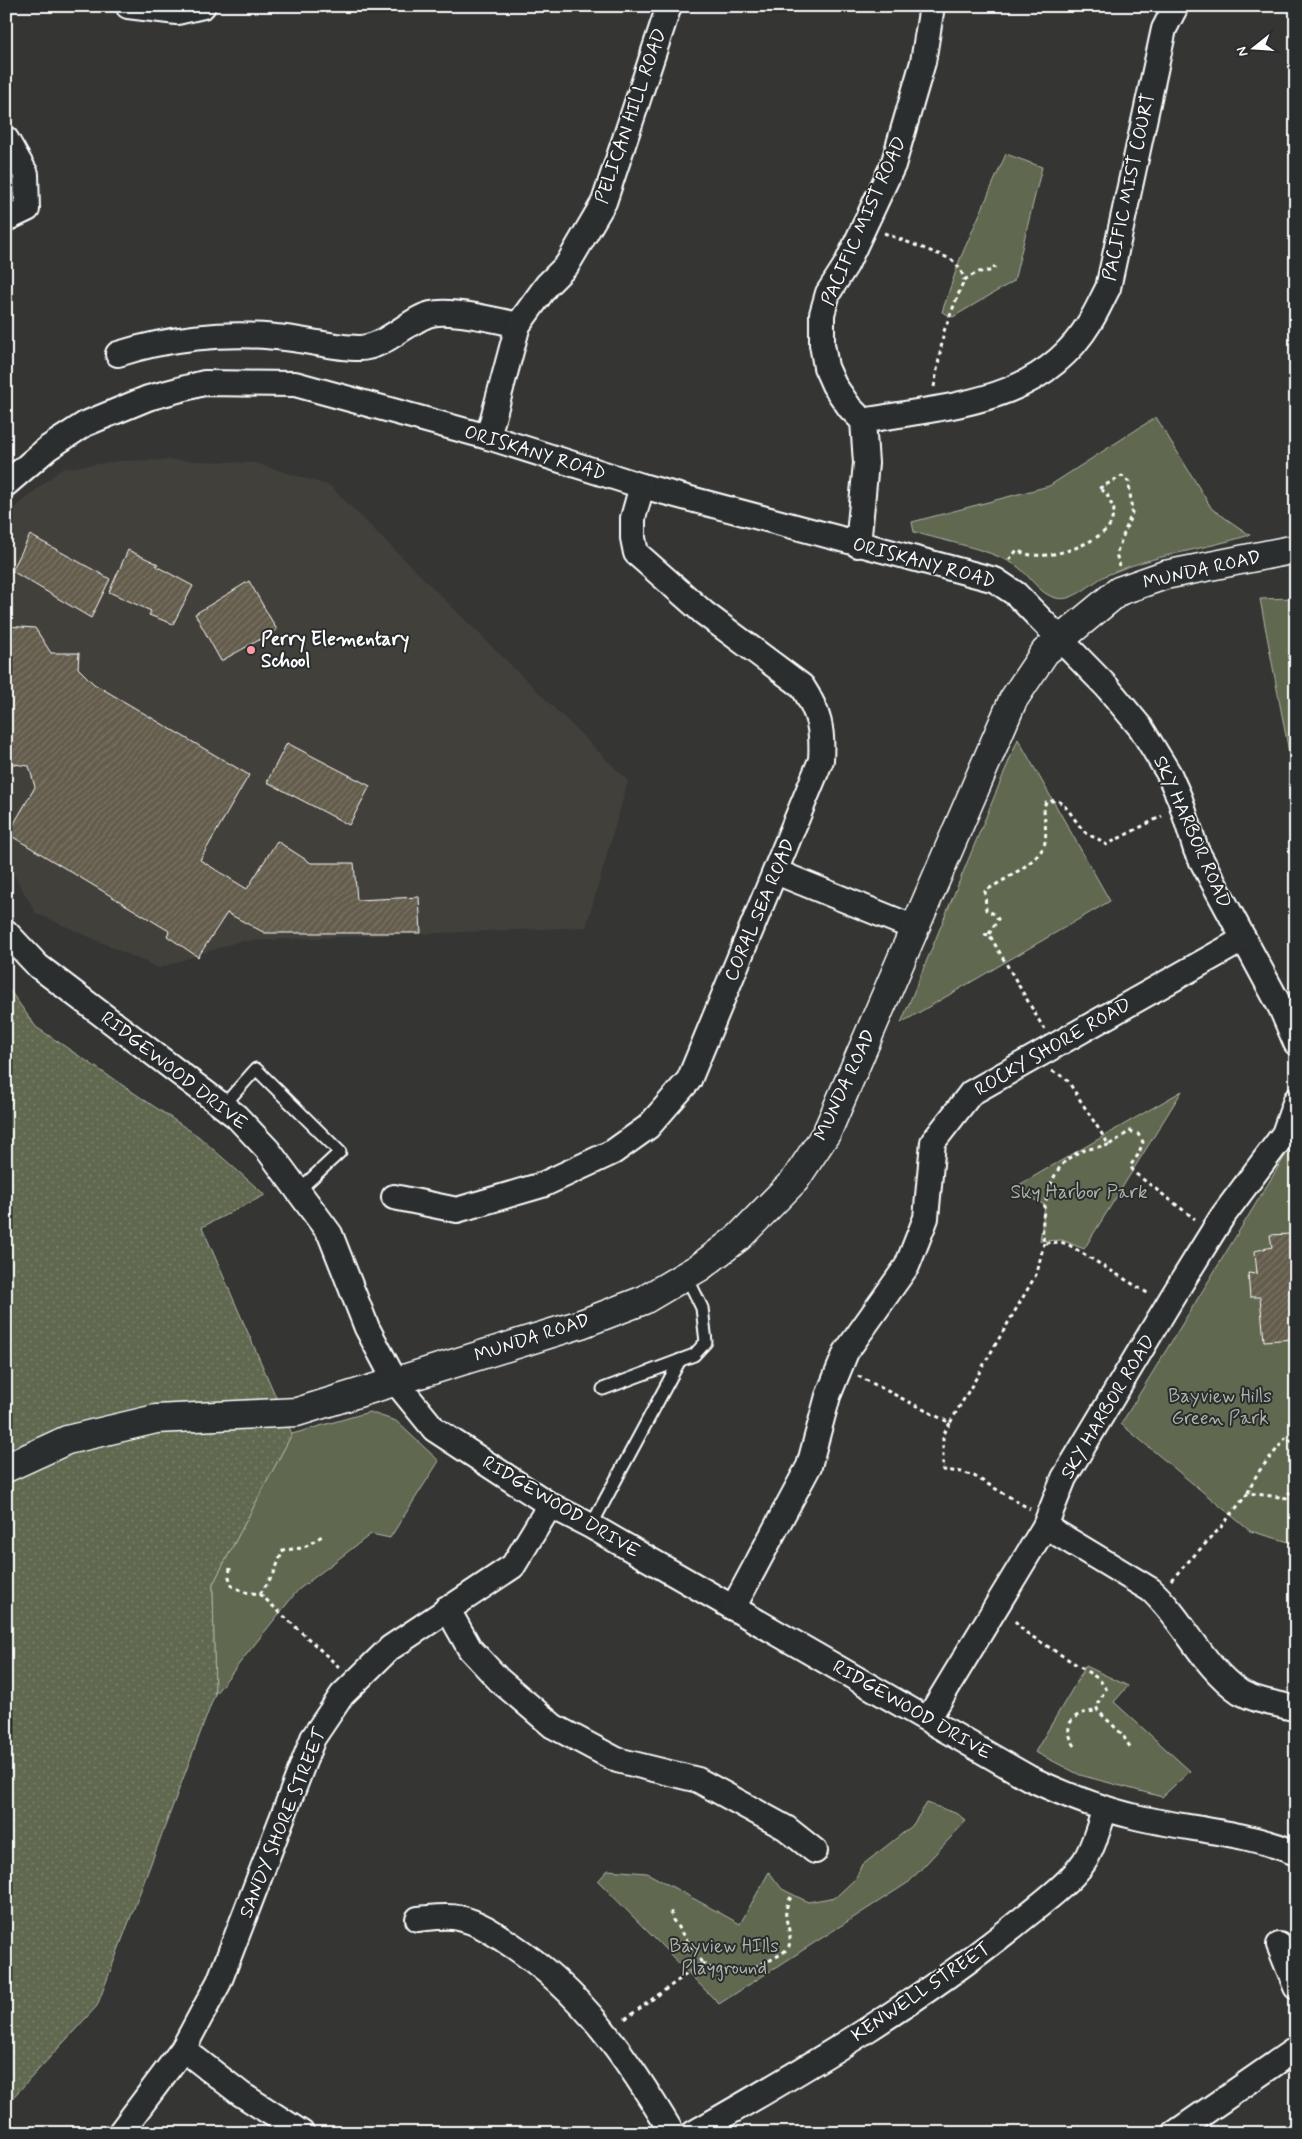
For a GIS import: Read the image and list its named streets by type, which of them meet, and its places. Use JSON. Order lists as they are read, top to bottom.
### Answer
{
  "streets": {
    "street": [
      "PELICAN HILL ROAD",
      "PACIFIC MIST COURT",
      "PACIFIC MIST ROAD",
      "ORISKANY ROAD",
      "MUNDA ROAD",
      "SKY HARBOR ROAD",
      "CORAL SEA ROAD",
      "ROCKY SHORE ROAD",
      "RIDGEWOOD DRIVE",
      "SANDY SHORE STREET",
      "KENWELL STREET"
    ]
  },
  "crossings": [
    ["PELICAN HILL ROAD", "ORISKANY ROAD"],
    ["PACIFIC MIST COURT", "PACIFIC MIST ROAD"],
    ["ORISKANY ROAD", "MUNDA ROAD"],
    ["ORISKANY ROAD", "SKY HARBOR ROAD"],
    ["ORISKANY ROAD", "CORAL SEA ROAD"],
    ["MUNDA ROAD", "SKY HARBOR ROAD"],
    ["MUNDA ROAD", "RIDGEWOOD DRIVE"],
    ["SKY HARBOR ROAD", "ROCKY SHORE ROAD"],
    ["SKY HARBOR ROAD", "RIDGEWOOD DRIVE"],
    ["ROCKY SHORE ROAD", "RIDGEWOOD DRIVE"],
    ["RIDGEWOOD DRIVE", "SANDY SHORE STREET"],
    ["RIDGEWOOD DRIVE", "KENWELL STREET"]
  ],
  "parks": ["Sky Harbor Park", "Bayview Hills Green Park", "Bayview HIlls Playground"],
  "places": ["Perry Elementary School"],
  "north": "left"
}
